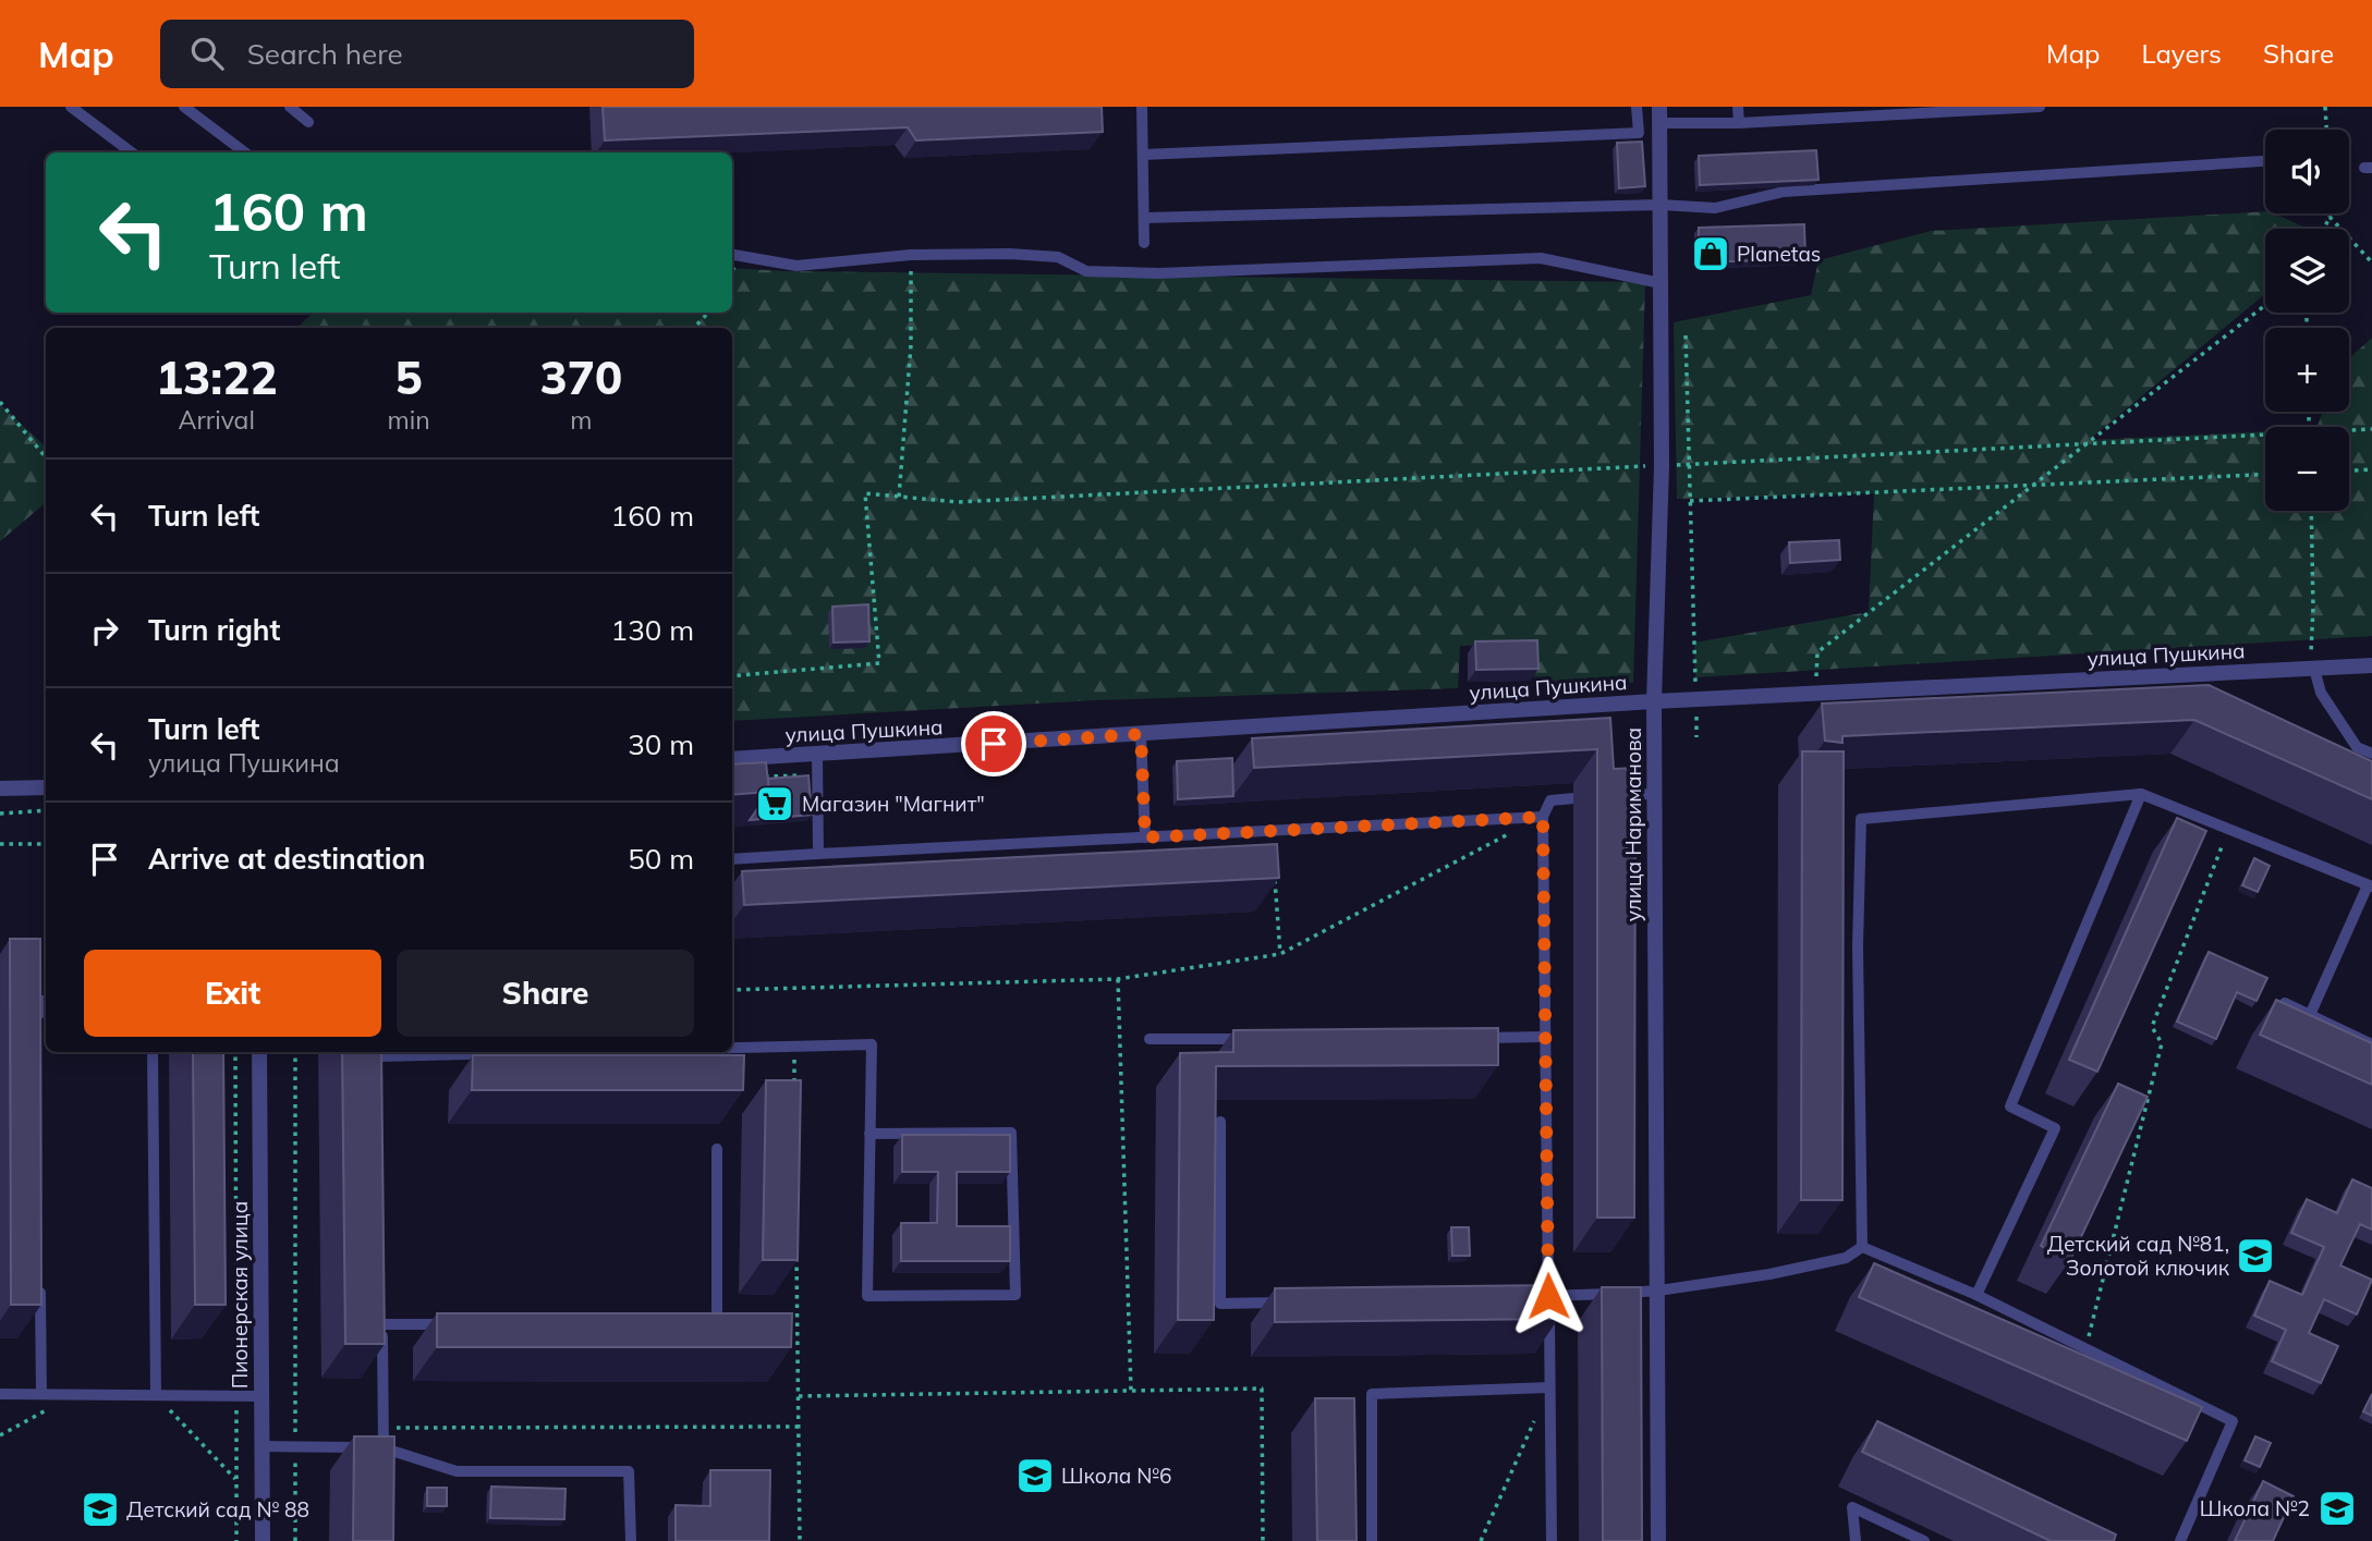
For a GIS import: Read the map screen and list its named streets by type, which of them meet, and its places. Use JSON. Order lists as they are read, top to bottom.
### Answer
{
  "streets": {
    "street": ["улица Пушкина", "улица Нариманова", "Пионерская улица"]
  },
  "crossings": [
    ["улица Пушкина", "улица Нариманова"]
  ],
  "places": {
    "shop": ["Planetas"],
    "supermarket": ["Магазин \"Магнит\""],
    "school or university": [
      "Детский сад №81, Золотой ключик",
      "Школа №6",
      "Школа №2",
      "Детский сад № 88"
    ]
  },
  "page": {
    "header": "Map",
    "search": "Search here",
    "nav": ["Map", "Layers", "Share"],
    "map_buttons": ["+", "−"],
    "turn": ["160 m", "Turn left"],
    "eta": [
      "13:22",
      "Arrival",
      "5",
      "min",
      "370",
      "m"
    ],
    "list": [
      {
        "name": "Turn left",
        "value": "160 m"
      },
      {
        "name": "Turn right",
        "value": "130 m"
      },
      {
        "name": "Turn left",
        "note": "улица Пушкина",
        "value": "30 m"
      },
      {
        "name": "Arrive at destination",
        "value": "50 m"
      }
    ],
    "buttons": ["Exit", "Share"]
  }
}
